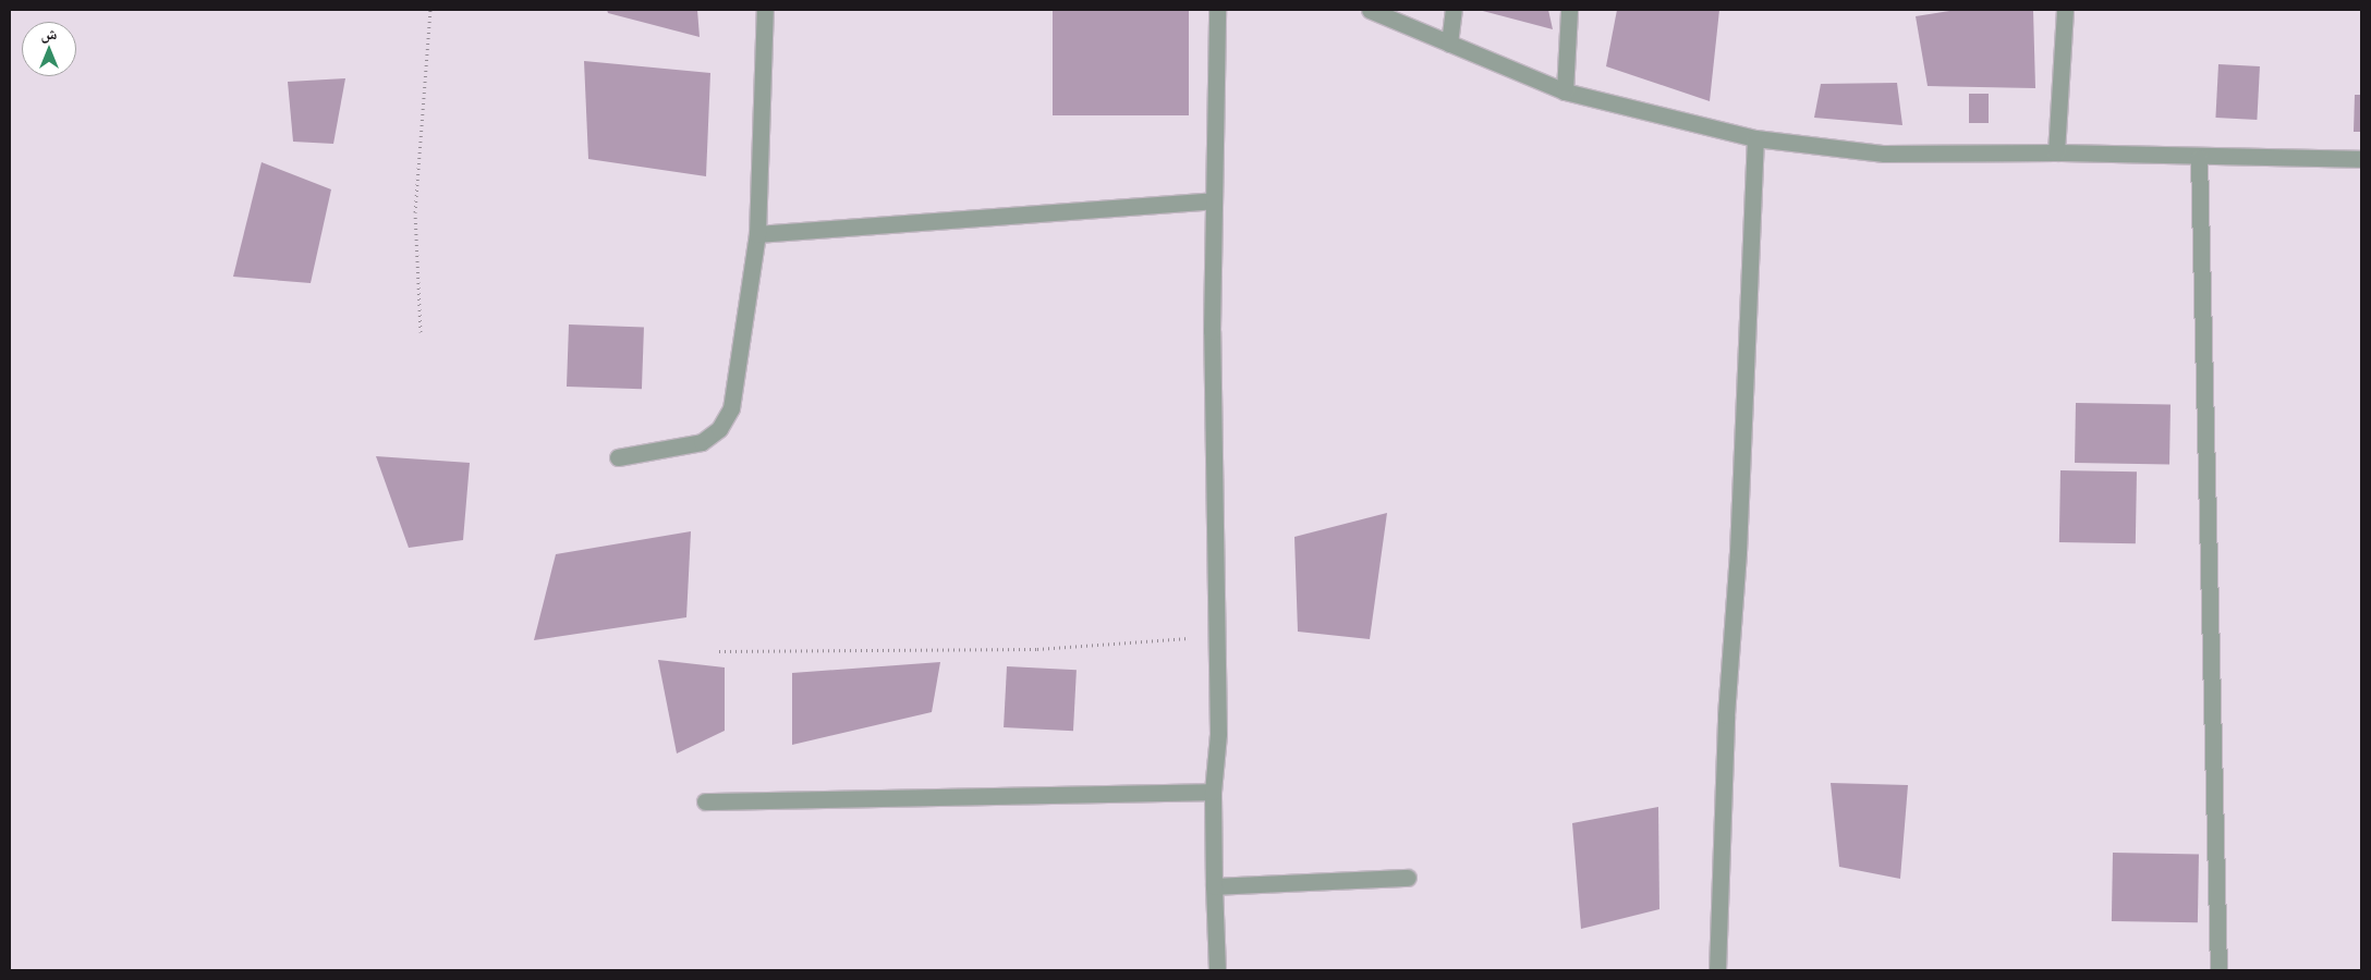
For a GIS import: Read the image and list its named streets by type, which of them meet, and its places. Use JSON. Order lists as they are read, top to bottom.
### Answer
{
  "north": "top"
}
